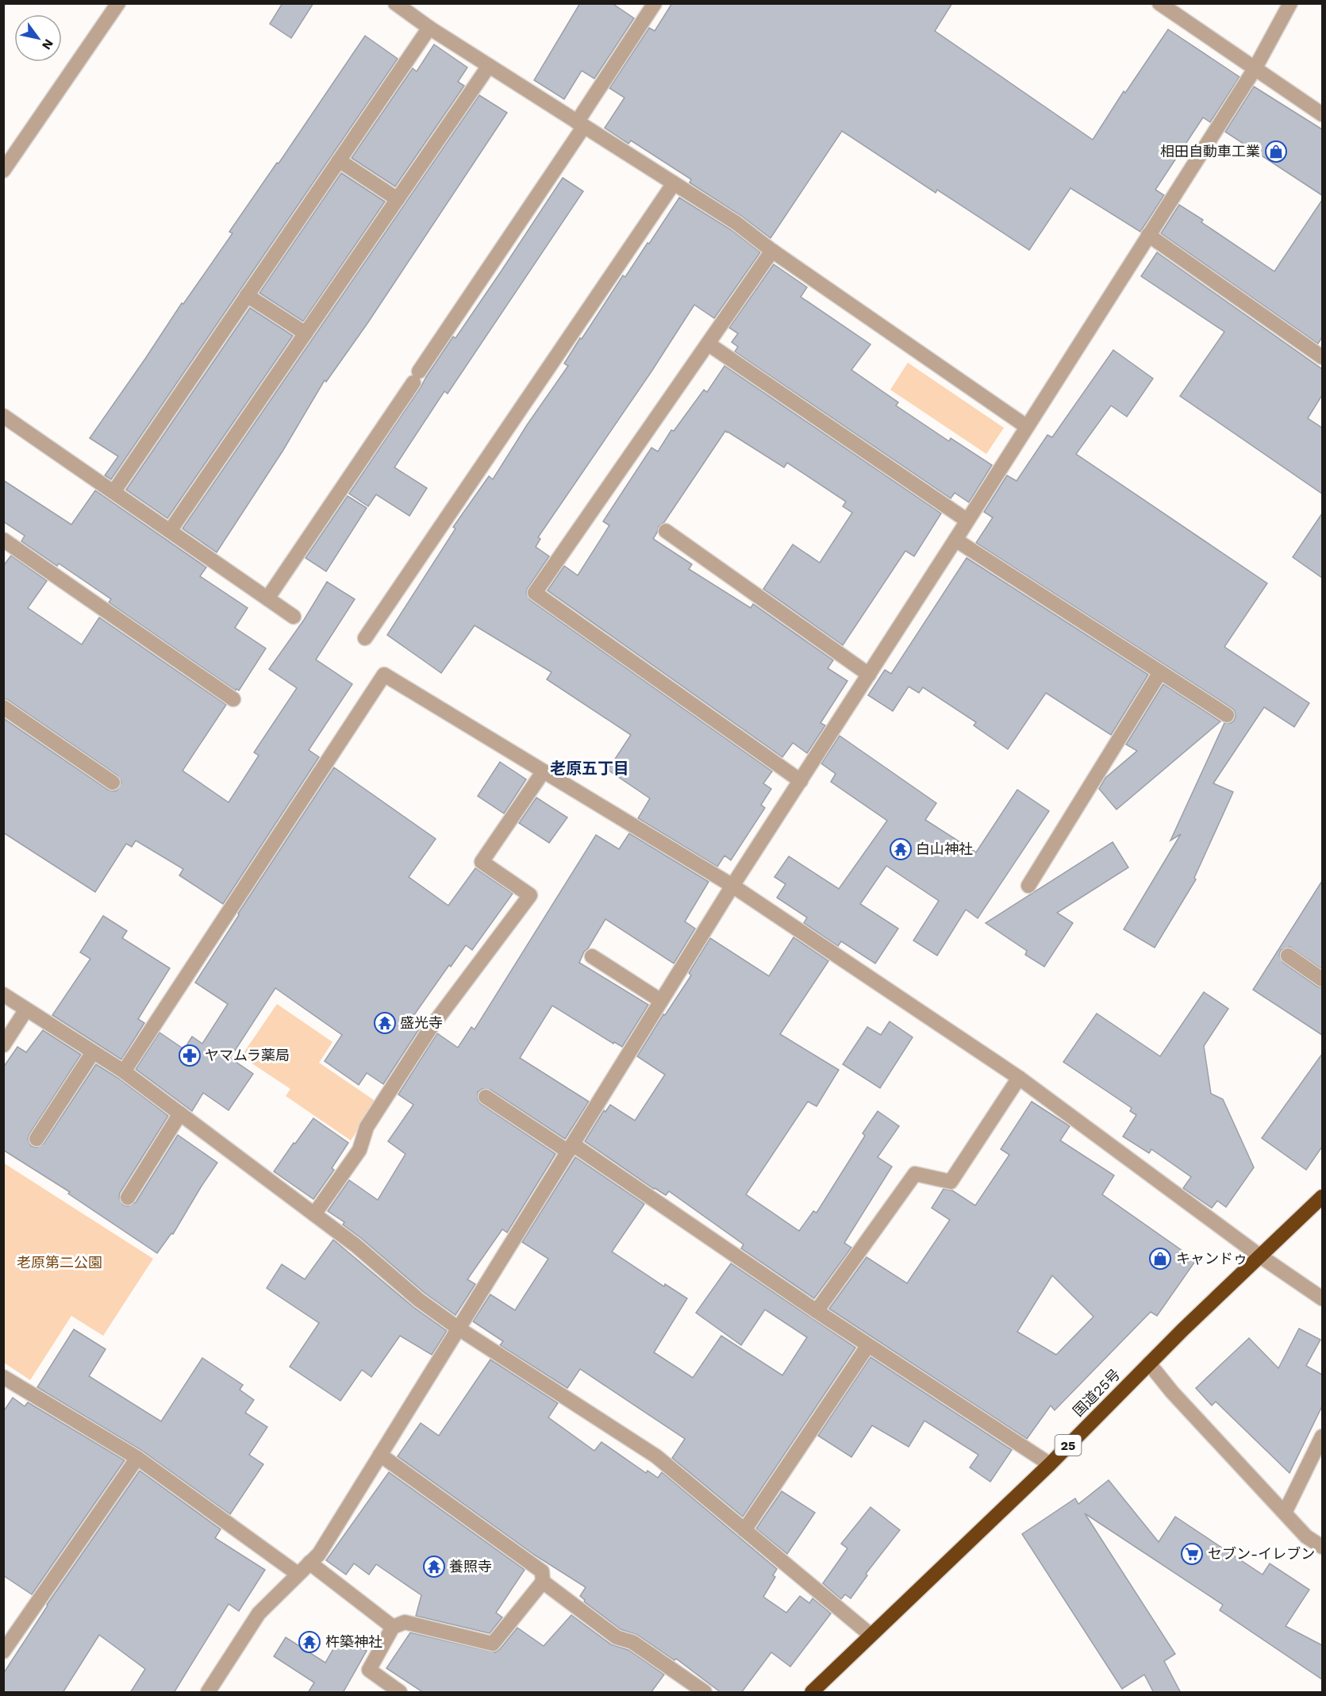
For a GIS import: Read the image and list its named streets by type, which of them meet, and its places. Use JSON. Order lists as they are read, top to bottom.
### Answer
{
  "streets": {
    "highway": ["国道25号", "25"]
  },
  "districts": ["老原五丁目"],
  "parks": ["老原第二公園"],
  "places": {
    "shop": ["相田自動車工業", "キャンドゥ"],
    "temple": [
      "白山神社",
      "盛光寺",
      "養照寺",
      "杵築神社"
    ],
    "pharmacy": ["ヤマムラ薬局"],
    "supermarket": ["セブン-イレブン"]
  },
  "north": "bottom right"
}
